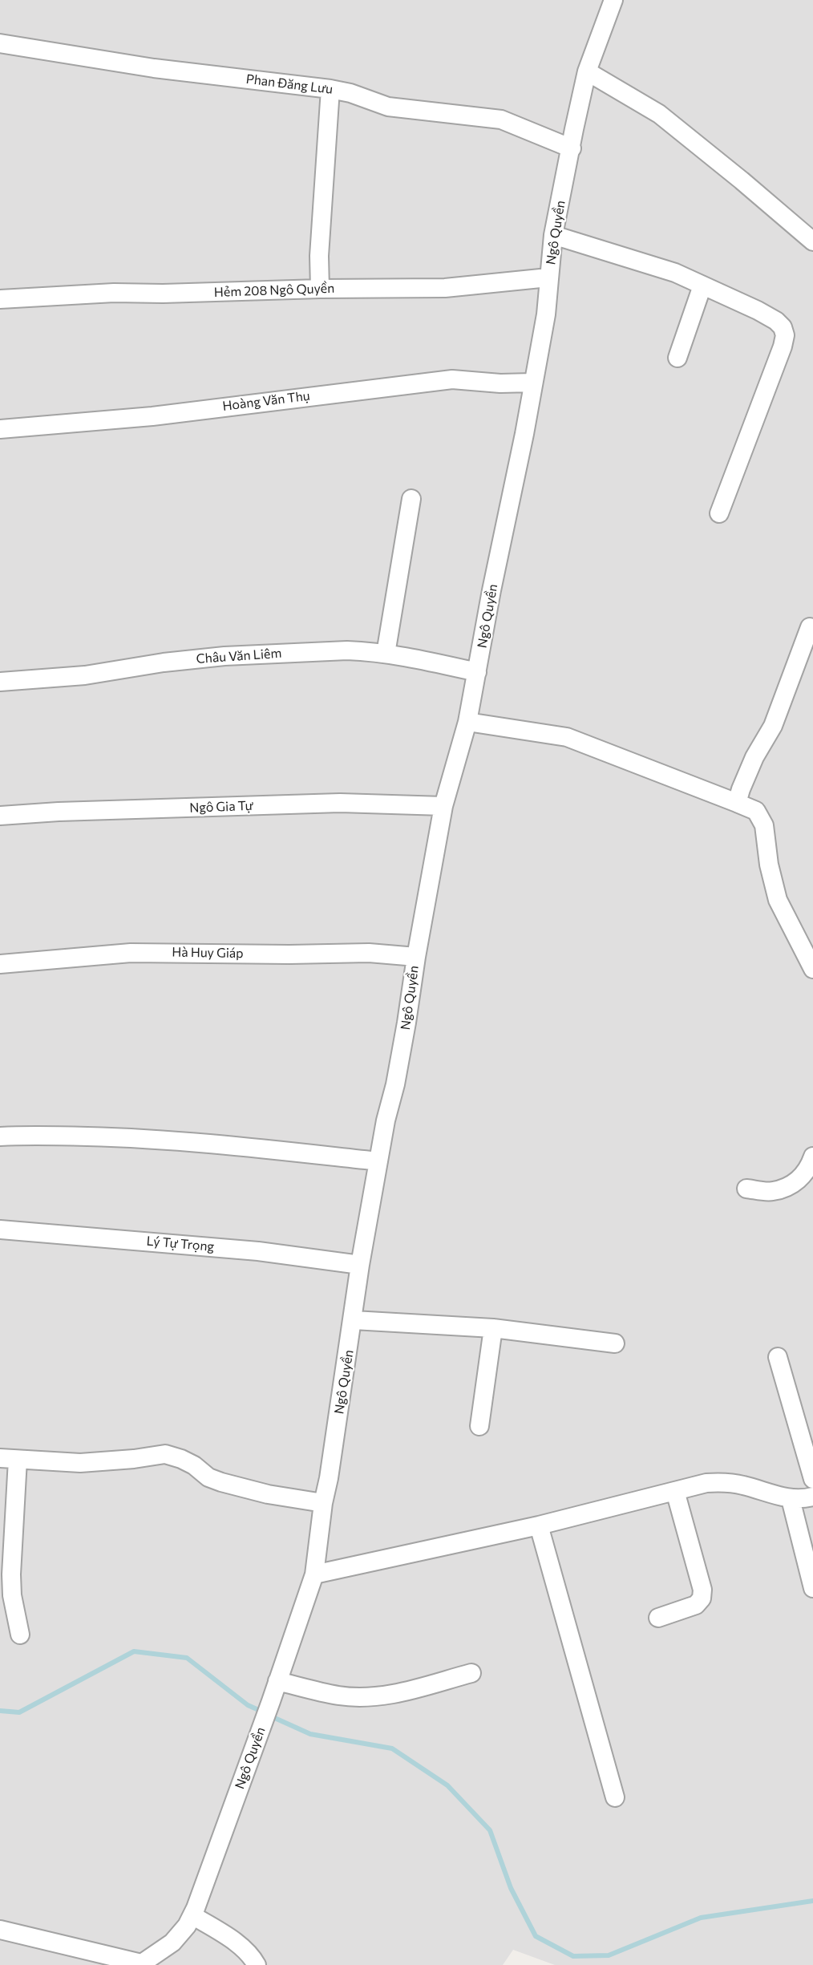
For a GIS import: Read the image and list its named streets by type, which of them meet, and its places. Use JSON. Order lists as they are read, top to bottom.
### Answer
{
  "streets": {
    "street": [
      "Phan Đăng Lưu",
      "Ngô Quyền",
      "Hẻm 208 Ngô Quyền",
      "Hoàng Văn Thụ",
      "Châu Văn Liêm",
      "Ngô Gia Tự",
      "Hà Huy Giáp",
      "Lý Tự Trọng"
    ]
  },
  "crossings": [
    ["Phan Đăng Lưu", "Ngô Quyền"],
    ["Ngô Quyền", "Hẻm 208 Ngô Quyền"],
    ["Ngô Quyền", "Hoàng Văn Thụ"],
    ["Ngô Quyền", "Châu Văn Liêm"],
    ["Ngô Quyền", "Ngô Gia Tự"],
    ["Ngô Quyền", "Hà Huy Giáp"],
    ["Ngô Quyền", "Lý Tự Trọng"]
  ]
}
